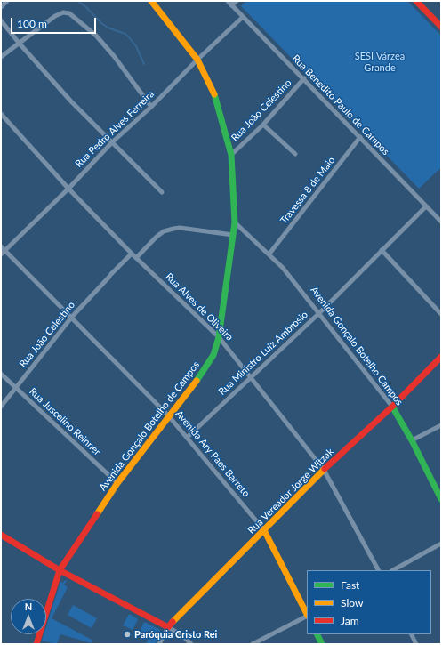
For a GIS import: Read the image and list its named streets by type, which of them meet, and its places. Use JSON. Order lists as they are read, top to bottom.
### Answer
{
  "streets": {
    "street": [
      "Rua Benedito Paulo de Campos",
      "Rua João Celestino",
      "Rua Pedro Alves Ferreira",
      "Travessa 8 de Maio",
      "Rua Alves de Oliveira",
      "Avenida Gonçalo Botelho Campos",
      "Rua Ministro Luiz Ambrosio",
      "Rua Juscelino Reinner",
      "Avenida Gonçalo Botelho de Campos",
      "Avenida Ary Paes Barreto",
      "Rua Vereador Jorge Witzak"
    ]
  },
  "crossings": [
    ["Rua Benedito Paulo de Campos", "Rua João Celestino"],
    ["Rua Benedito Paulo de Campos", "Rua Pedro Alves Ferreira"],
    ["Rua Benedito Paulo de Campos", "Travessa 8 de Maio"],
    ["Rua Benedito Paulo de Campos", "Rua Ministro Luiz Ambrosio"],
    ["Rua João Celestino", "Rua Alves de Oliveira"],
    ["Rua João Celestino", "Rua Juscelino Reinner"],
    ["Rua João Celestino", "Avenida Gonçalo Botelho de Campos"],
    ["Rua João Celestino", "Avenida Ary Paes Barreto"],
    ["Rua Pedro Alves Ferreira", "Rua Alves de Oliveira"],
    ["Rua Pedro Alves Ferreira", "Avenida Gonçalo Botelho de Campos"],
    ["Rua Pedro Alves Ferreira", "Avenida Ary Paes Barreto"],
    ["Travessa 8 de Maio", "Avenida Gonçalo Botelho Campos"],
    ["Rua Alves de Oliveira", "Rua Ministro Luiz Ambrosio"],
    ["Rua Alves de Oliveira", "Avenida Gonçalo Botelho de Campos"],
    ["Rua Alves de Oliveira", "Rua Vereador Jorge Witzak"],
    ["Avenida Gonçalo Botelho Campos", "Rua Ministro Luiz Ambrosio"],
    ["Avenida Gonçalo Botelho Campos", "Avenida Gonçalo Botelho de Campos"],
    ["Avenida Gonçalo Botelho Campos", "Rua Vereador Jorge Witzak"],
    ["Rua Ministro Luiz Ambrosio", "Avenida Ary Paes Barreto"],
    ["Rua Juscelino Reinner", "Avenida Gonçalo Botelho de Campos"],
    ["Avenida Gonçalo Botelho de Campos", "Avenida Ary Paes Barreto"],
    ["Avenida Ary Paes Barreto", "Rua Vereador Jorge Witzak"]
  ],
  "parks": ["SESI Várzea Grande"],
  "places": ["Paróquia Cristo Rei"],
  "legend": ["Fast", "Slow", "Jam"],
  "scale_bar": "100 m",
  "north": "top"
}
